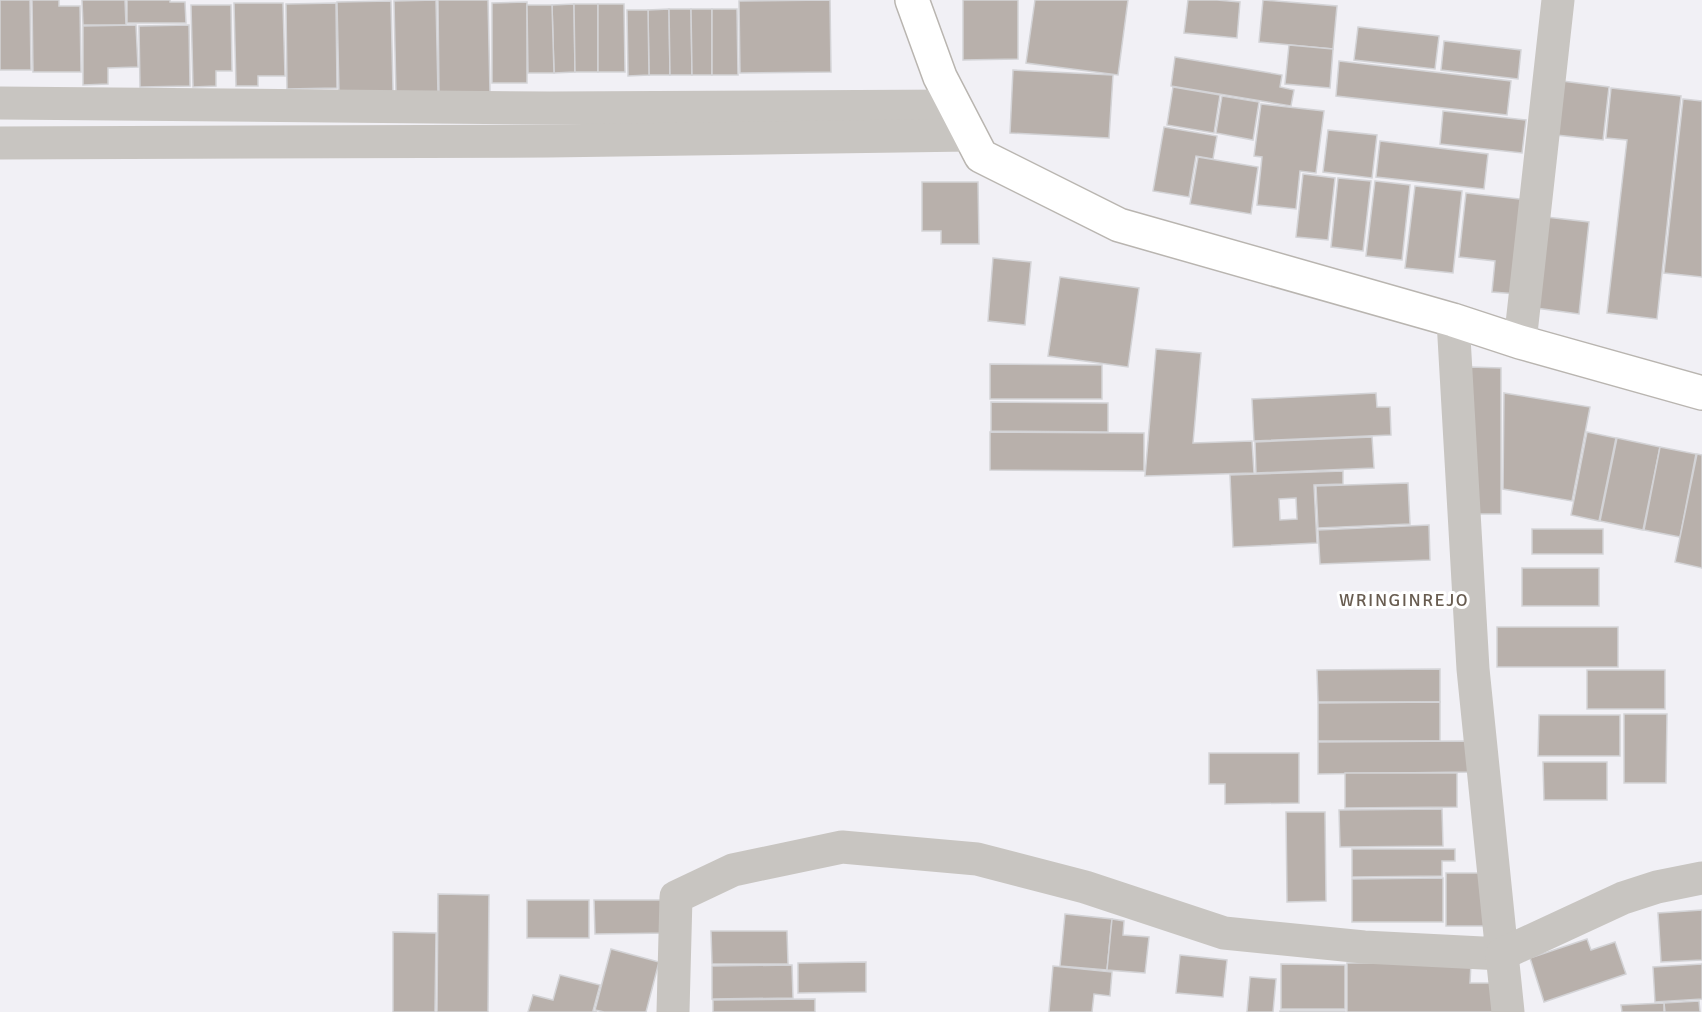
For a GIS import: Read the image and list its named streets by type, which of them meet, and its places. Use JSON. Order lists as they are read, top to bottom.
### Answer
{
  "districts": ["WRINGINREJO"]
}
